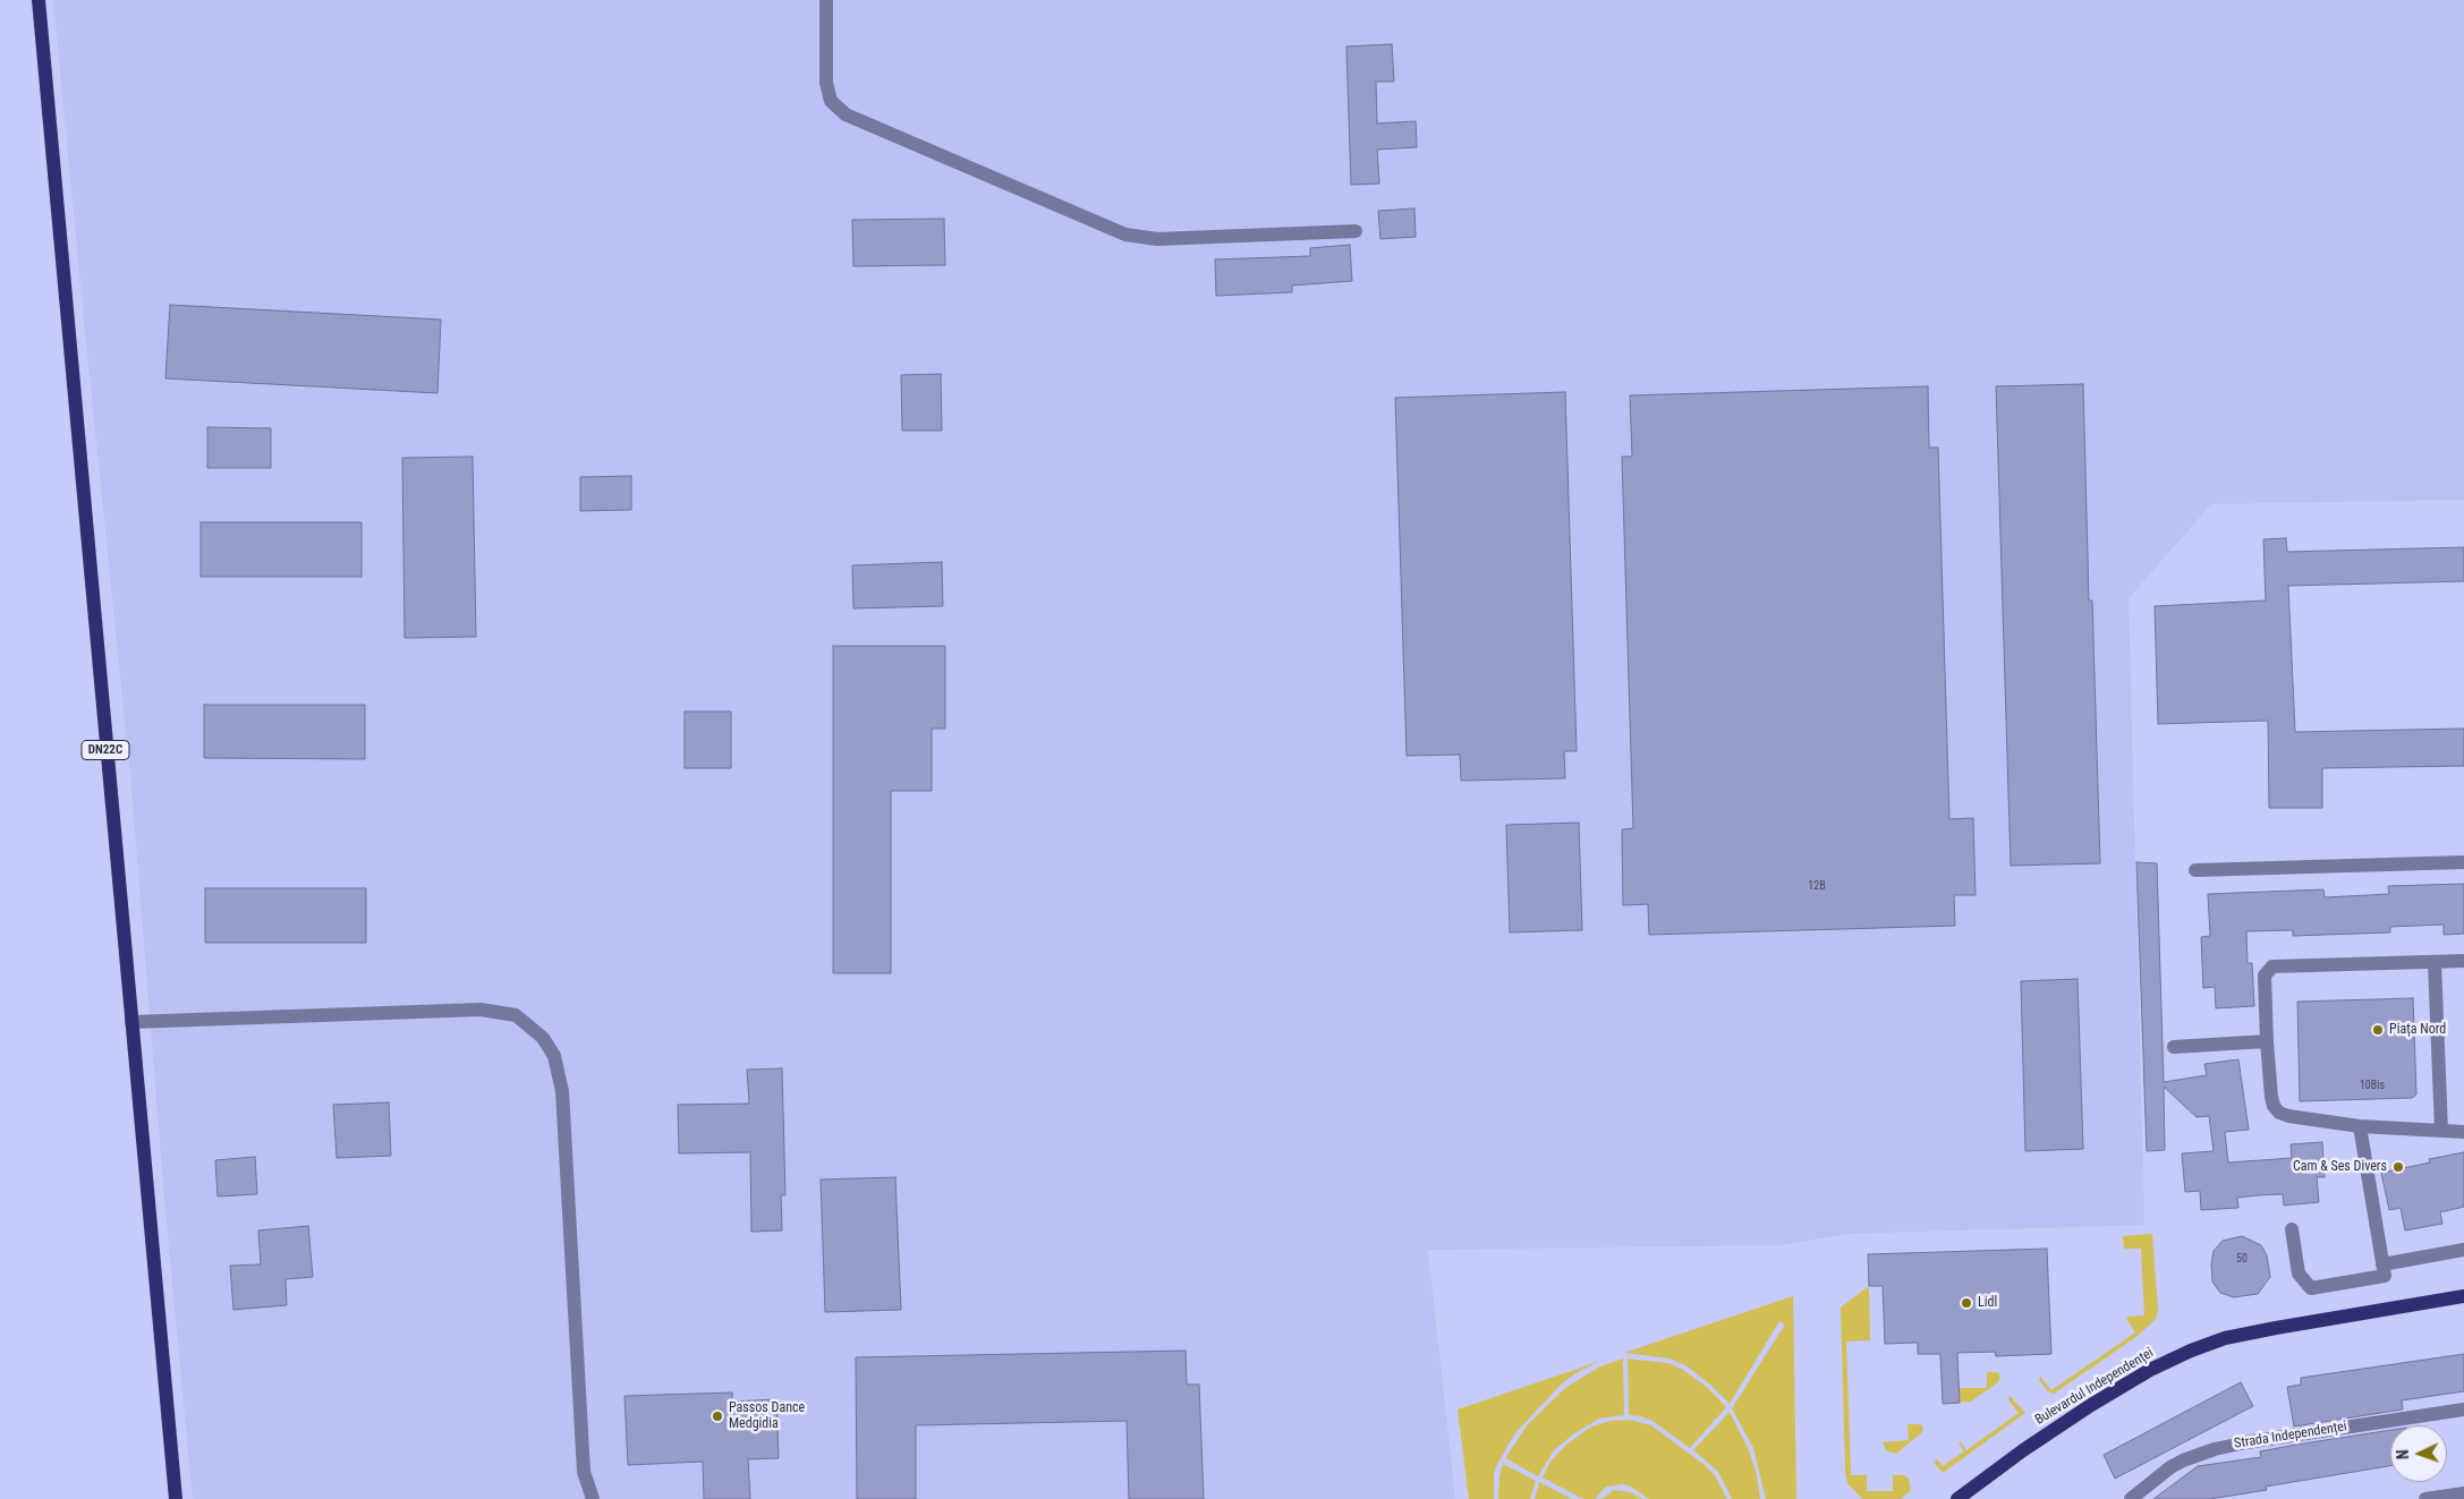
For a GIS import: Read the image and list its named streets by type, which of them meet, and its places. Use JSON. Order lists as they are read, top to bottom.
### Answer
{
  "streets": {
    "main road": ["DN22C", "Bulevardul Independenței"],
    "street": ["Strada Independenței"]
  },
  "places": [
    "Piața Nord",
    "Cam & Ses Divers",
    "Lidl",
    "Passos Dance Medgidia"
  ],
  "house_numbers": ["12B", "10Bis", "50"],
  "north": "left"
}
